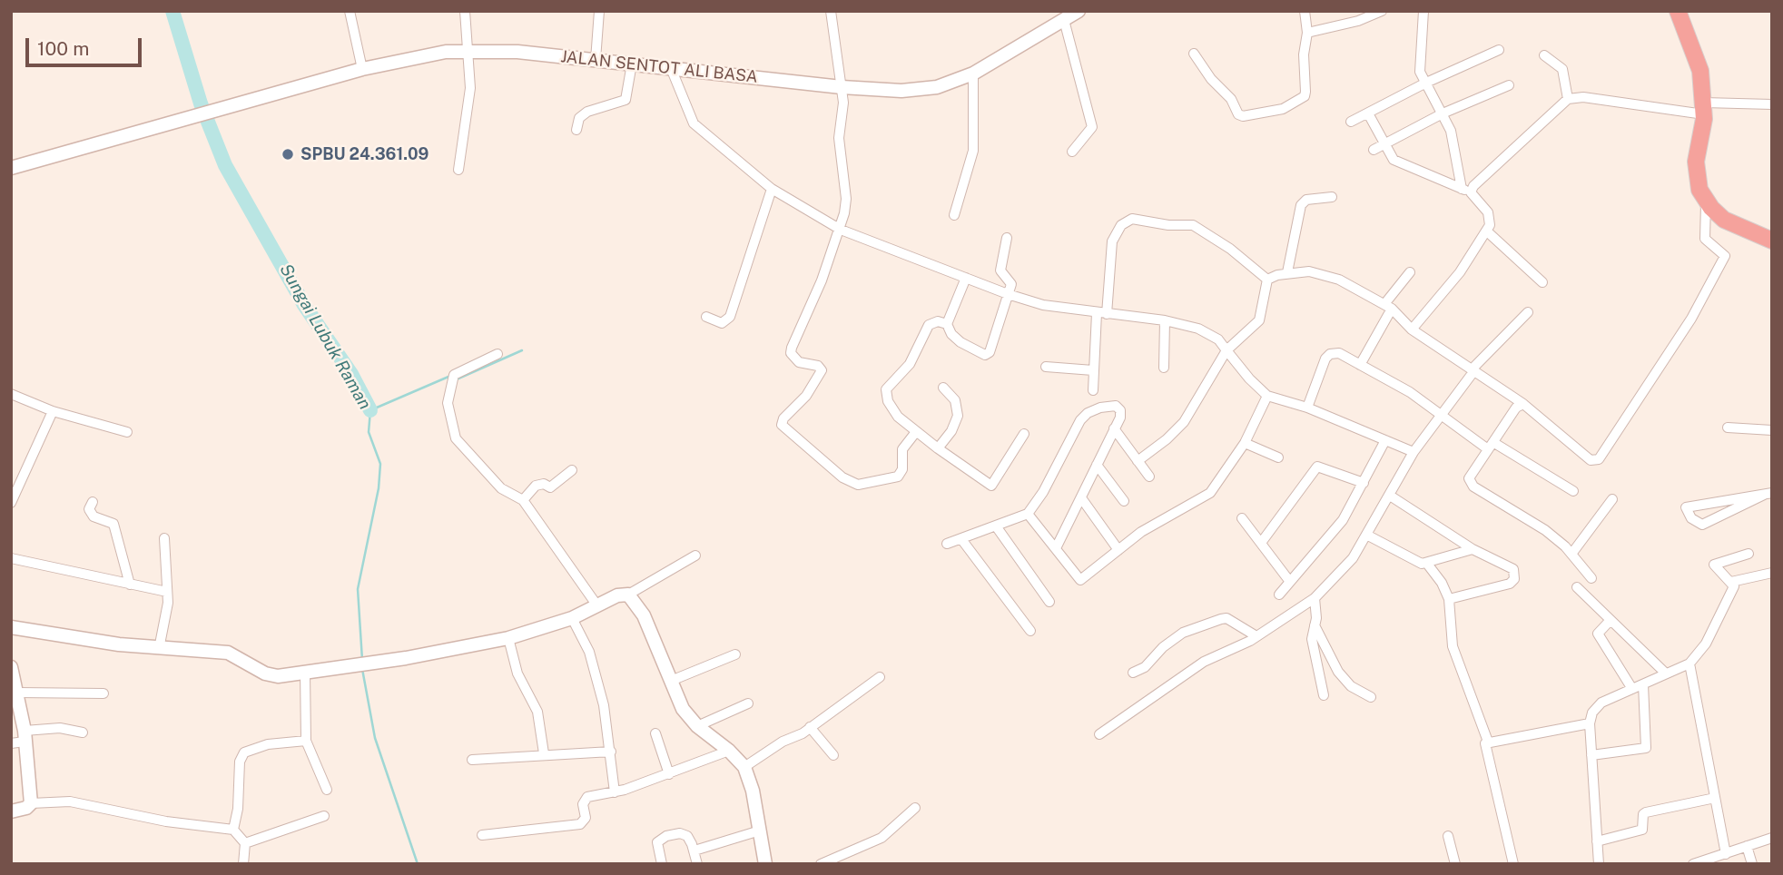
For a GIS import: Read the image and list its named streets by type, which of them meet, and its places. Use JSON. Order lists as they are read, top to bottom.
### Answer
{
  "streets": {
    "main road": ["JALAN SENTOT ALI BASA"]
  },
  "water": ["Sungai Lubuk Raman"],
  "places": ["SPBU 24.361.09"],
  "scale_bar": "100 m"
}
